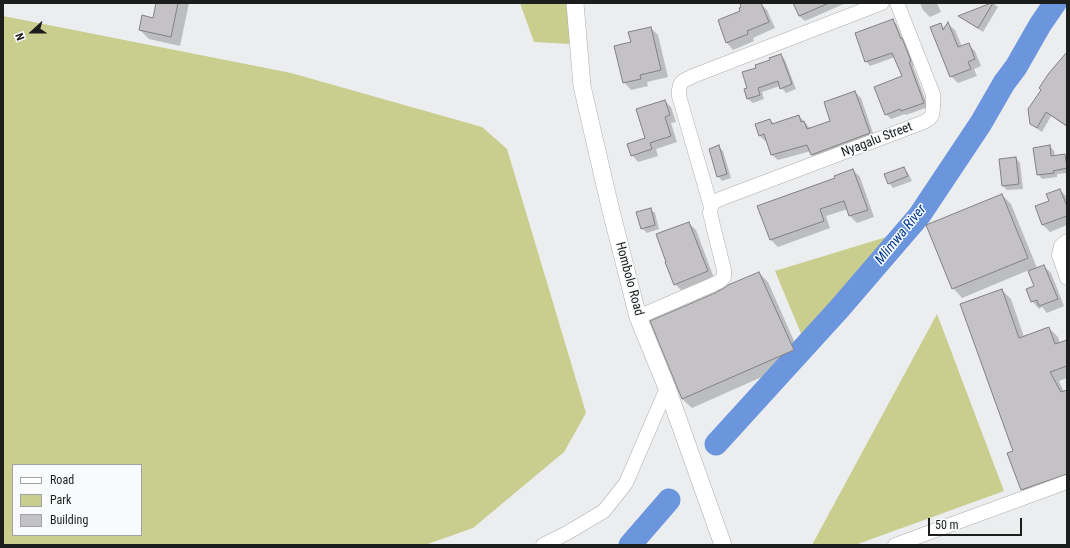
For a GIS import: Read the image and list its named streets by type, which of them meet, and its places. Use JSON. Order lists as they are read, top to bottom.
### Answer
{
  "streets": {
    "street": ["Nyagalu Street", "Hombolo Road"]
  },
  "water": ["Mlimwa River"],
  "legend": ["Road", "Park", "Building"],
  "scale_bar": "50 m",
  "north": "left"
}
